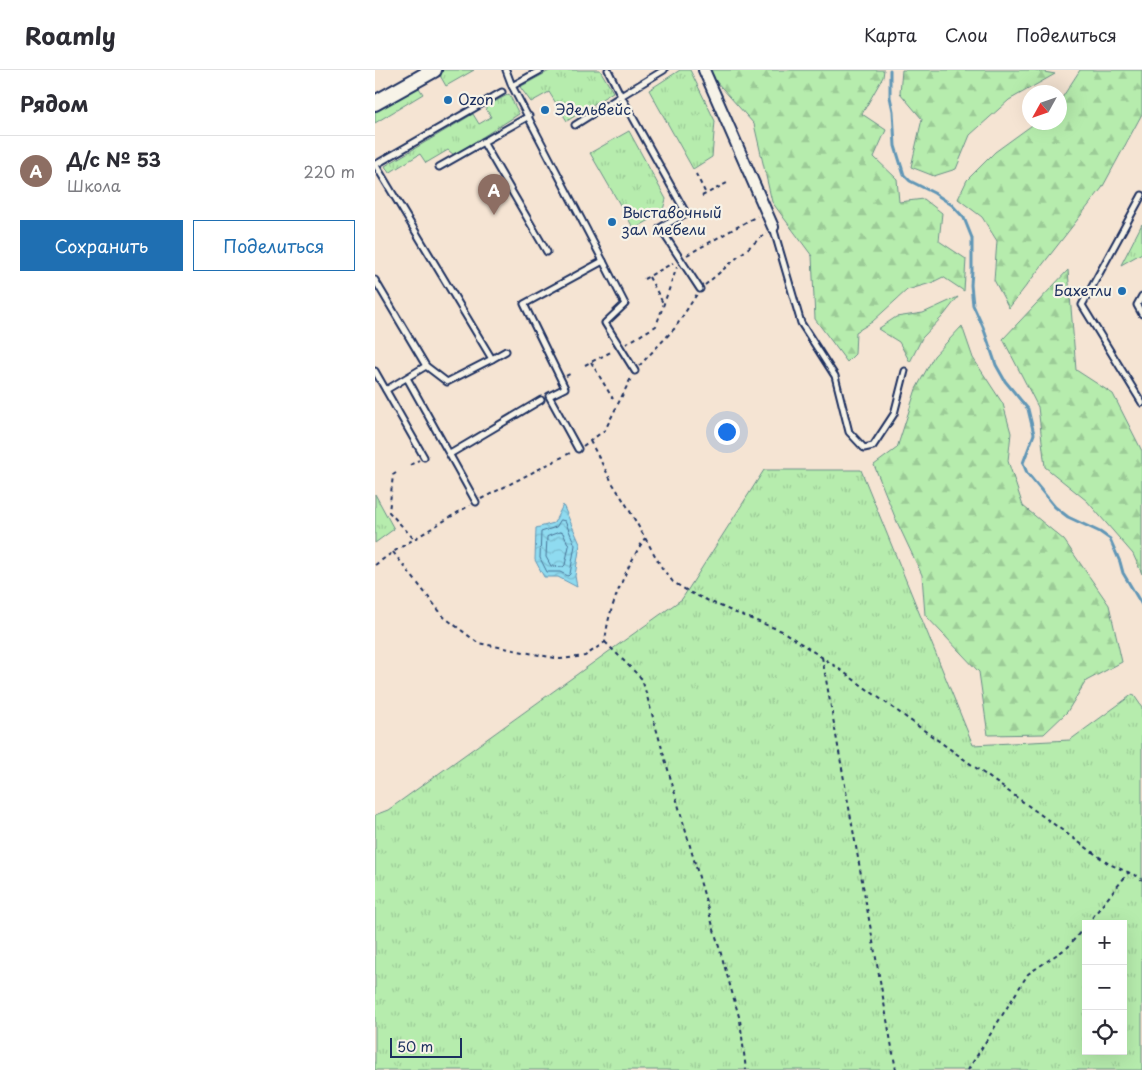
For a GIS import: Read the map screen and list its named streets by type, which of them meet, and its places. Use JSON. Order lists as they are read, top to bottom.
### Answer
{
  "places": [
    "Ozon",
    "Эдельвейс",
    "Выставочный зал мебели",
    "Бахетли"
  ],
  "scale_bar": "50 m",
  "north": "bottom left",
  "page": {
    "header": "Roamly",
    "nav": ["Карта", "Слои", "Поделиться"],
    "heading": "Рядом",
    "list": [
      {
        "mark": "A",
        "name": "Д/с № 53",
        "note": "Школа",
        "value": "220 m"
      }
    ],
    "pins": "A",
    "buttons": ["Сохранить", "Поделиться"],
    "map_buttons": ["+", "−"],
    "scale": "50 m"
  }
}
